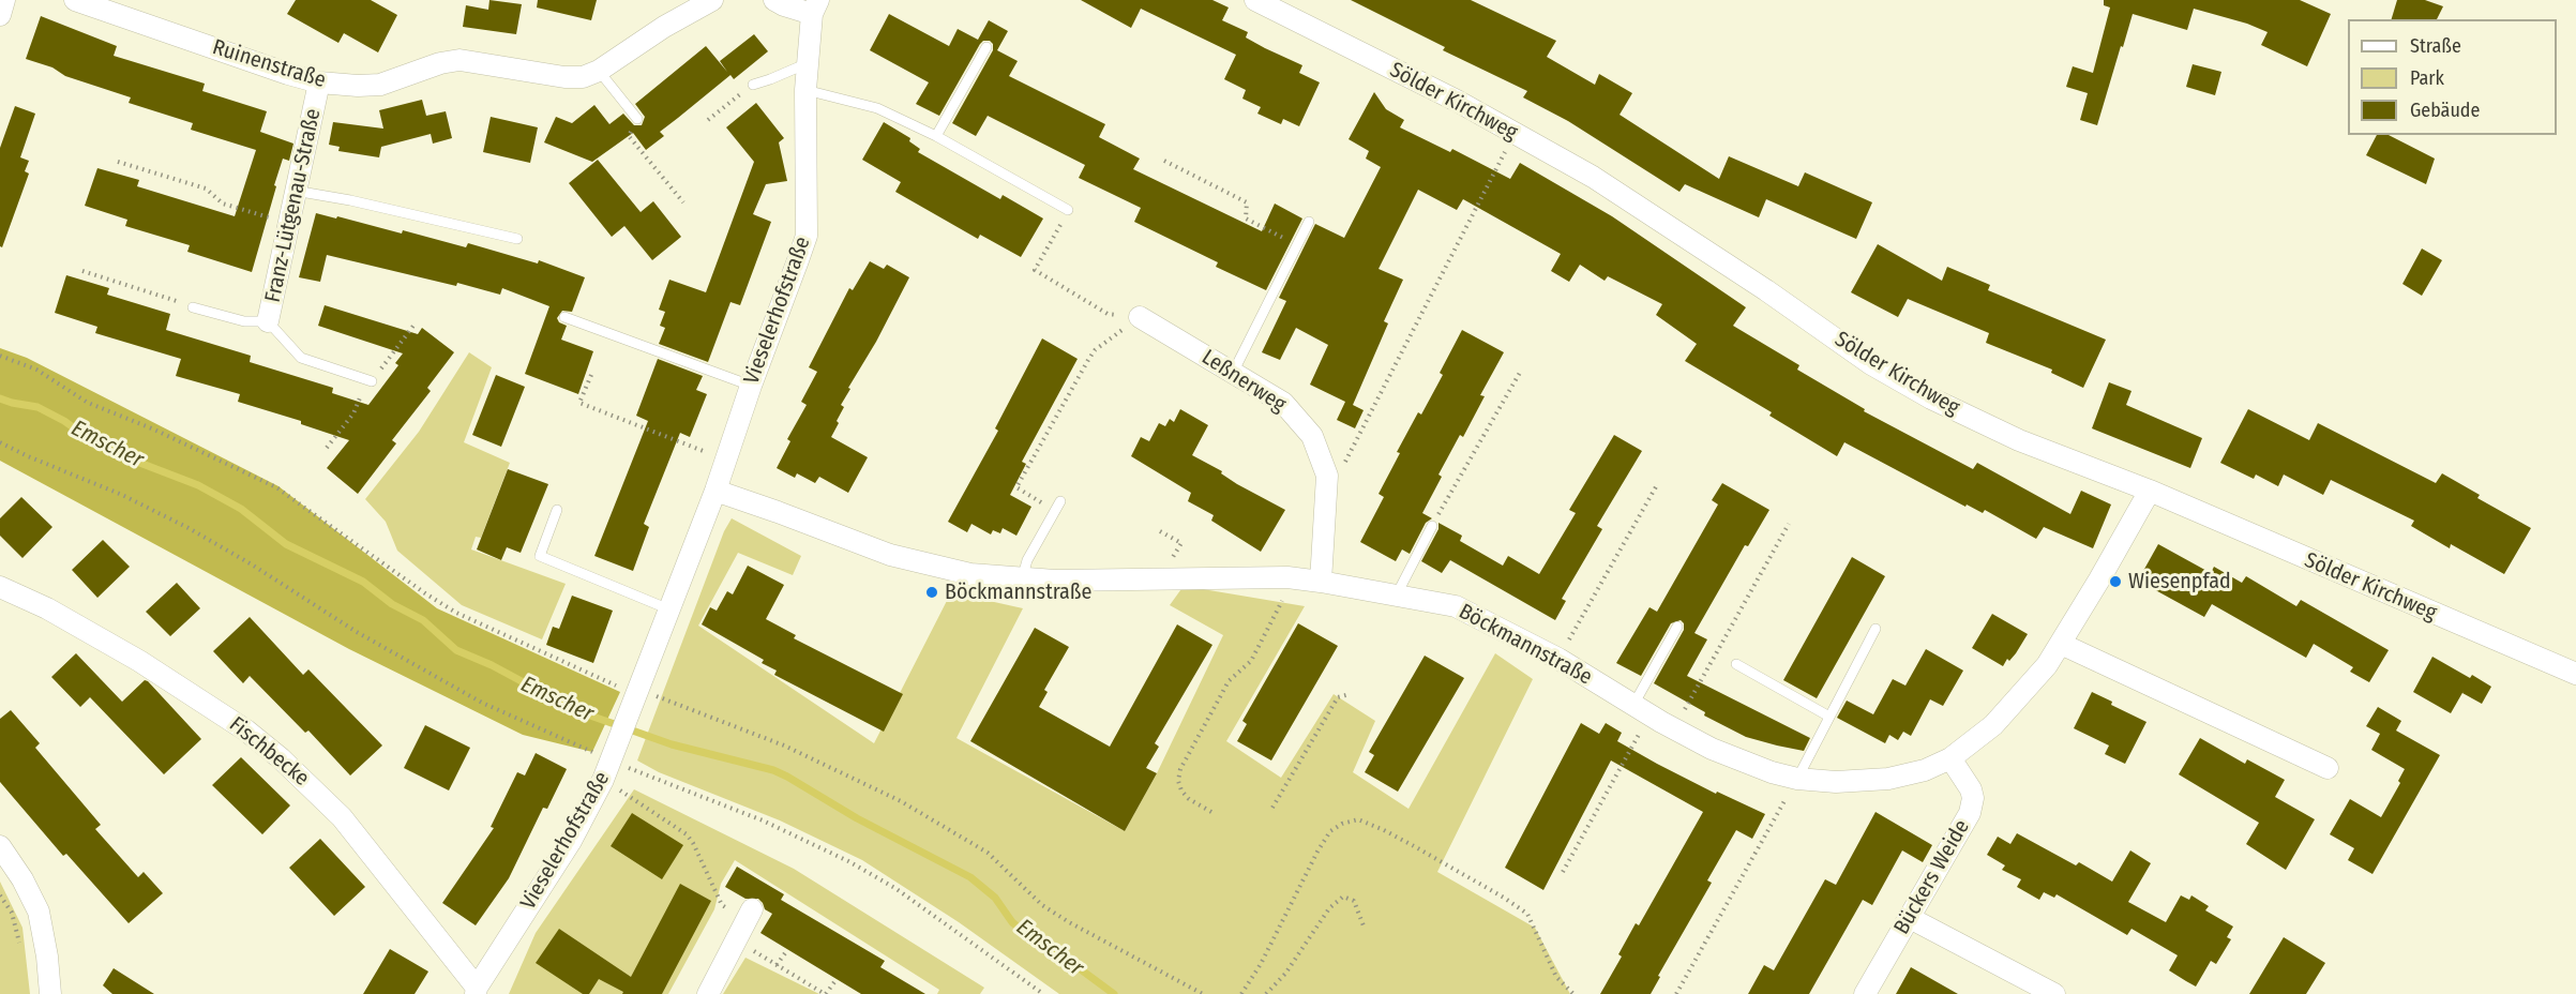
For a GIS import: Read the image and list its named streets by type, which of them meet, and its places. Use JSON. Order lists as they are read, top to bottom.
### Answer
{
  "streets": {
    "street": [
      "Ruinenstraße",
      "Sölder Kirchweg",
      "Franz-Lütgenau-Straße",
      "Vieselerhofstraße",
      "Leßnerweg",
      "Böckmannstraße",
      "Fischbecke",
      "Bückers Weide"
    ]
  },
  "crossings": [
    ["Ruinenstraße", "Franz-Lütgenau-Straße"],
    ["Sölder Kirchweg", "Böckmannstraße"],
    ["Vieselerhofstraße", "Böckmannstraße"],
    ["Vieselerhofstraße", "Fischbecke"],
    ["Leßnerweg", "Böckmannstraße"],
    ["Böckmannstraße", "Bückers Weide"]
  ],
  "water": ["Emscher"],
  "places": ["Wiesenpfad", "Böckmannstraße"],
  "legend": ["Straße", "Park", "Gebäude"]
}
